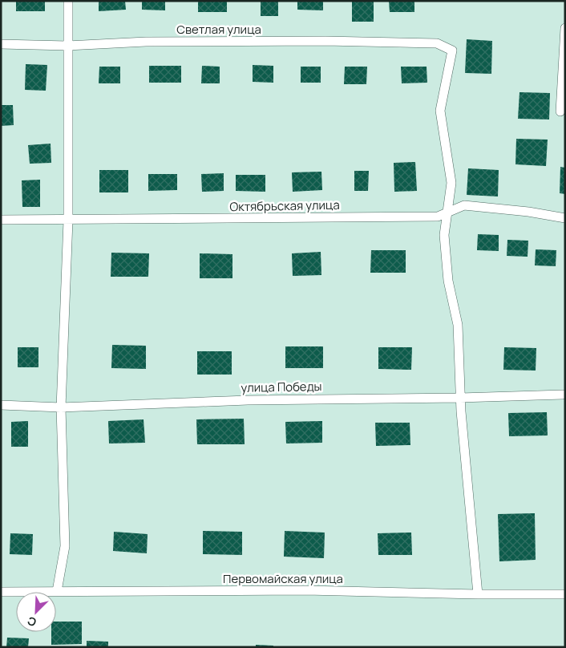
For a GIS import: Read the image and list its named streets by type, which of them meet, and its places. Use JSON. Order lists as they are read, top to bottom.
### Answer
{
  "streets": {
    "street": [
      "Светлая улица",
      "Октябрьская улица",
      "улица Победы",
      "Первомайская улица"
    ]
  },
  "crossings": [
    ["Светлая улица", "Октябрьская улица"]
  ],
  "north": "bottom left"
}
